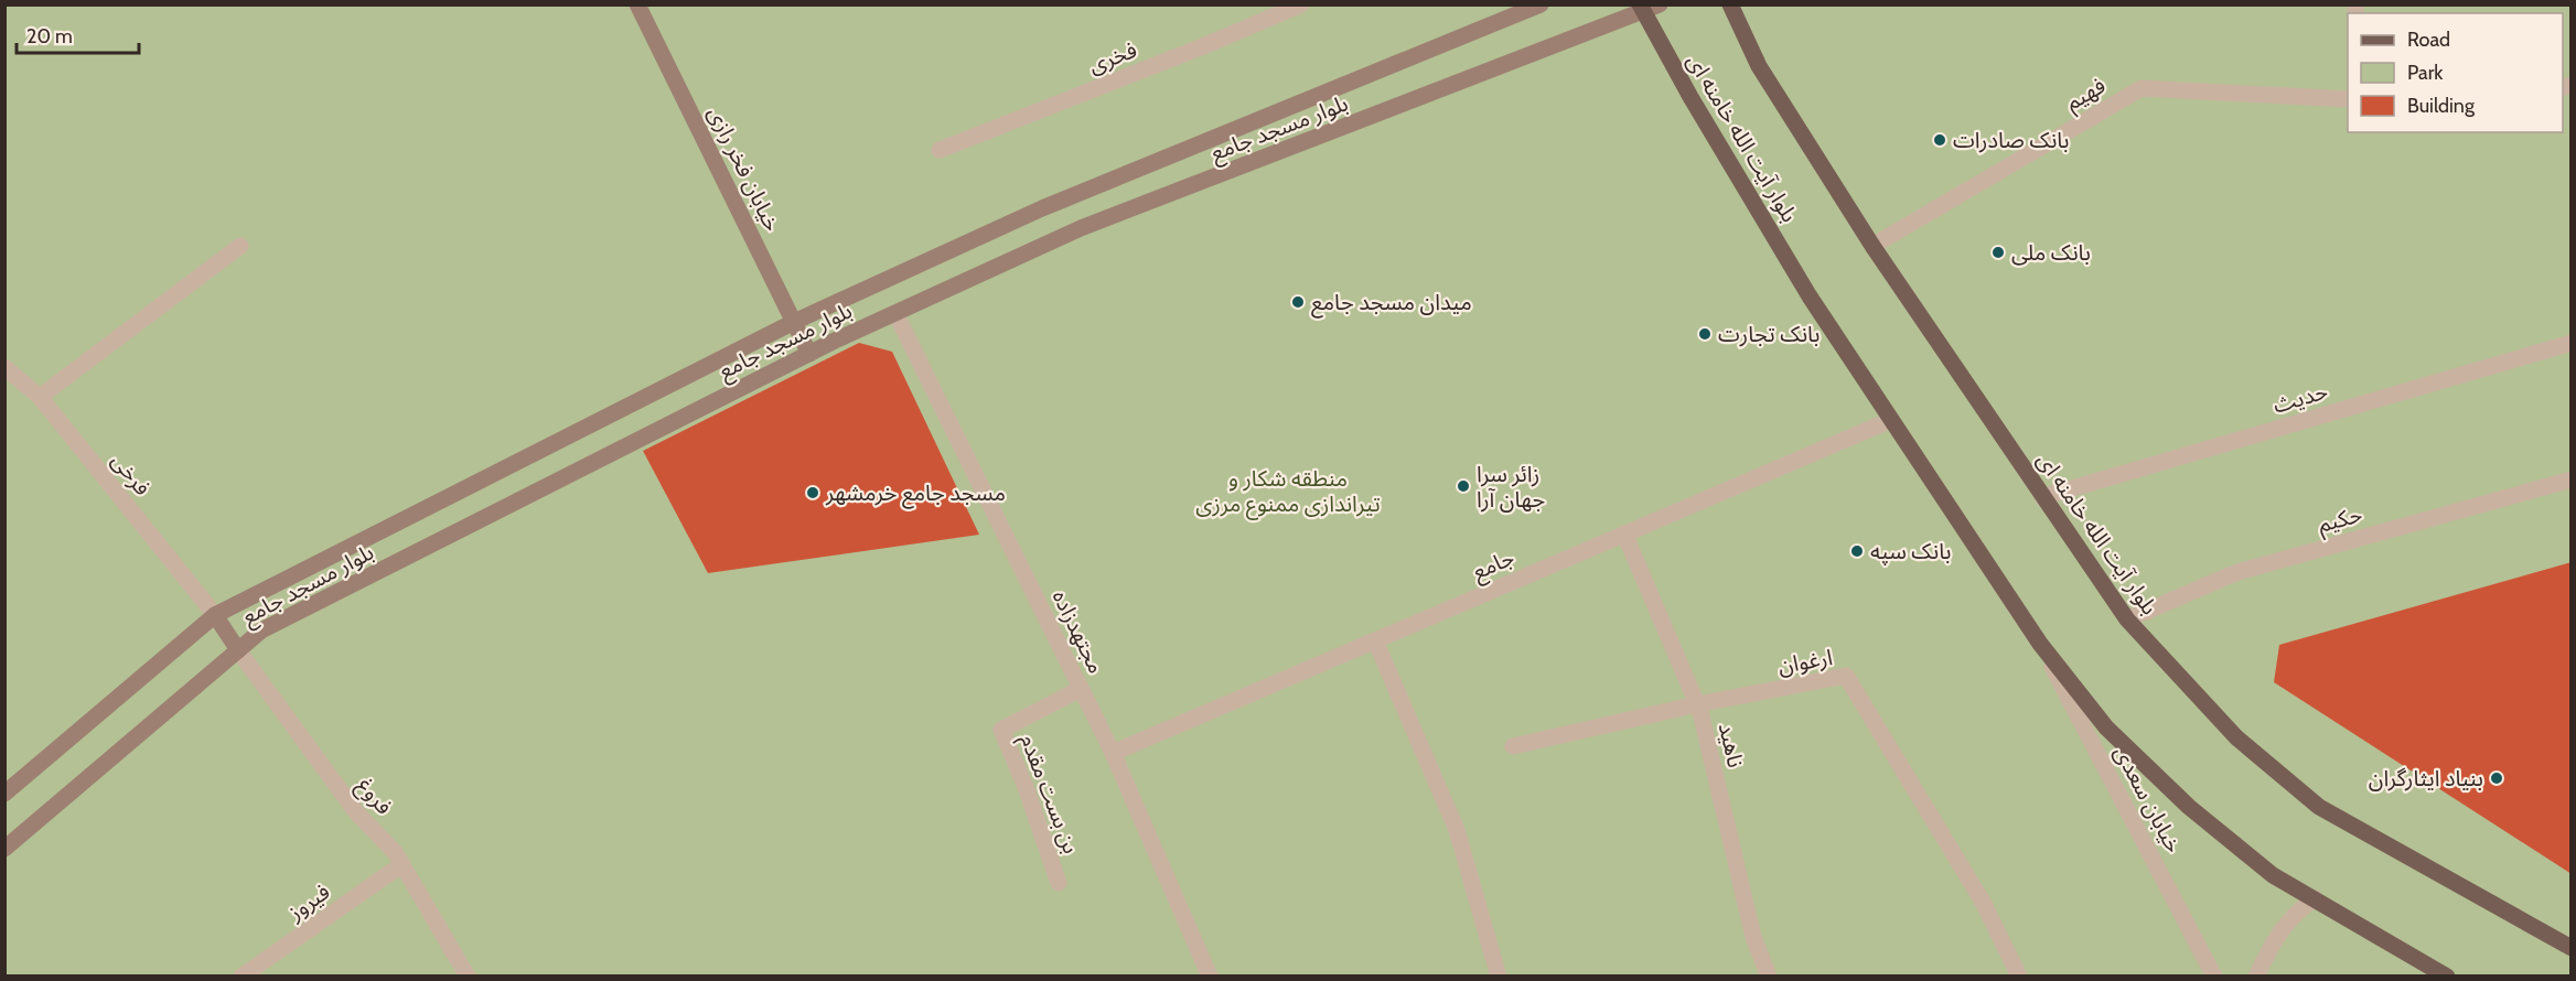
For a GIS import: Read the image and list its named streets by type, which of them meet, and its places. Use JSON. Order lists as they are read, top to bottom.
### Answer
{
  "streets": {
    "main road": ["بلوار مسجد جامع", "بلوار آیت الله خامنه ای", "خیابان فخر رازی"],
    "street": [
      "فخری",
      "فهیم",
      "حدیث",
      "فرخی",
      "حکیم",
      "جامع",
      "مجتهدزاده",
      "ارغوان",
      "ناهید",
      "بن بست مقدم",
      "فروغ",
      "خیابان سعدی",
      "فیروز"
    ]
  },
  "crossings": [
    ["فهیم", "بلوار آیت الله خامنه ای"],
    ["بلوار مسجد جامع", "بلوار آیت الله خامنه ای"],
    ["بلوار مسجد جامع", "خیابان فخر رازی"],
    ["بلوار مسجد جامع", "فرخی"],
    ["بلوار مسجد جامع", "مجتهدزاده"],
    ["بلوار مسجد جامع", "فروغ"],
    ["بلوار آیت الله خامنه ای", "حدیث"],
    ["بلوار آیت الله خامنه ای", "حکیم"],
    ["بلوار آیت الله خامنه ای", "جامع"],
    ["بلوار آیت الله خامنه ای", "خیابان سعدی"],
    ["جامع", "مجتهدزاده"],
    ["جامع", "ناهید"],
    ["مجتهدزاده", "بن بست مقدم"],
    ["ارغوان", "ناهید"],
    ["فروغ", "فیروز"]
  ],
  "parks": ["منطقه شکار و تیراندازی ممنوع مرزی"],
  "places": [
    "بانک صادرات",
    "بانک ملی",
    "میدان مسجد جامع",
    "بانک تجارت",
    "زائر سرا جهان آرا",
    "مسجد جامع خرمشهر",
    "بانک سپه",
    "بنیاد ایثارگران"
  ],
  "legend": ["Road", "Park", "Building"],
  "scale_bar": "20 m"
}
